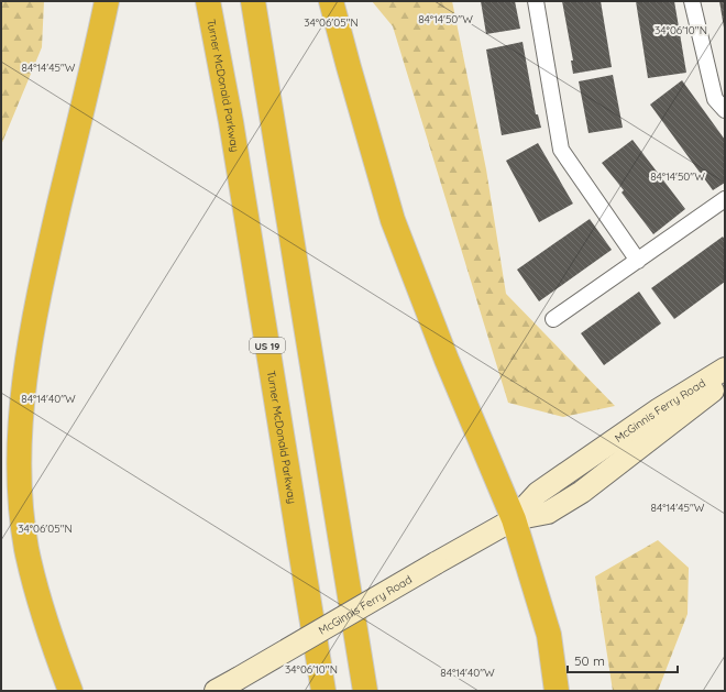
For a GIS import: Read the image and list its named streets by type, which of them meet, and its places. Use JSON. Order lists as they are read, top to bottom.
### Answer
{
  "streets": {
    "highway": ["Turner McDonald Parkway", "US 19"],
    "main road": ["McGinnis Ferry Road"]
  },
  "scale_bar": "50 m",
  "coordinates": [
    "84°14'50\"W",
    "34°06'05\"N",
    "34°06'10\"N",
    "84°14'45\"W",
    "84°14'40\"W"
  ]
}
